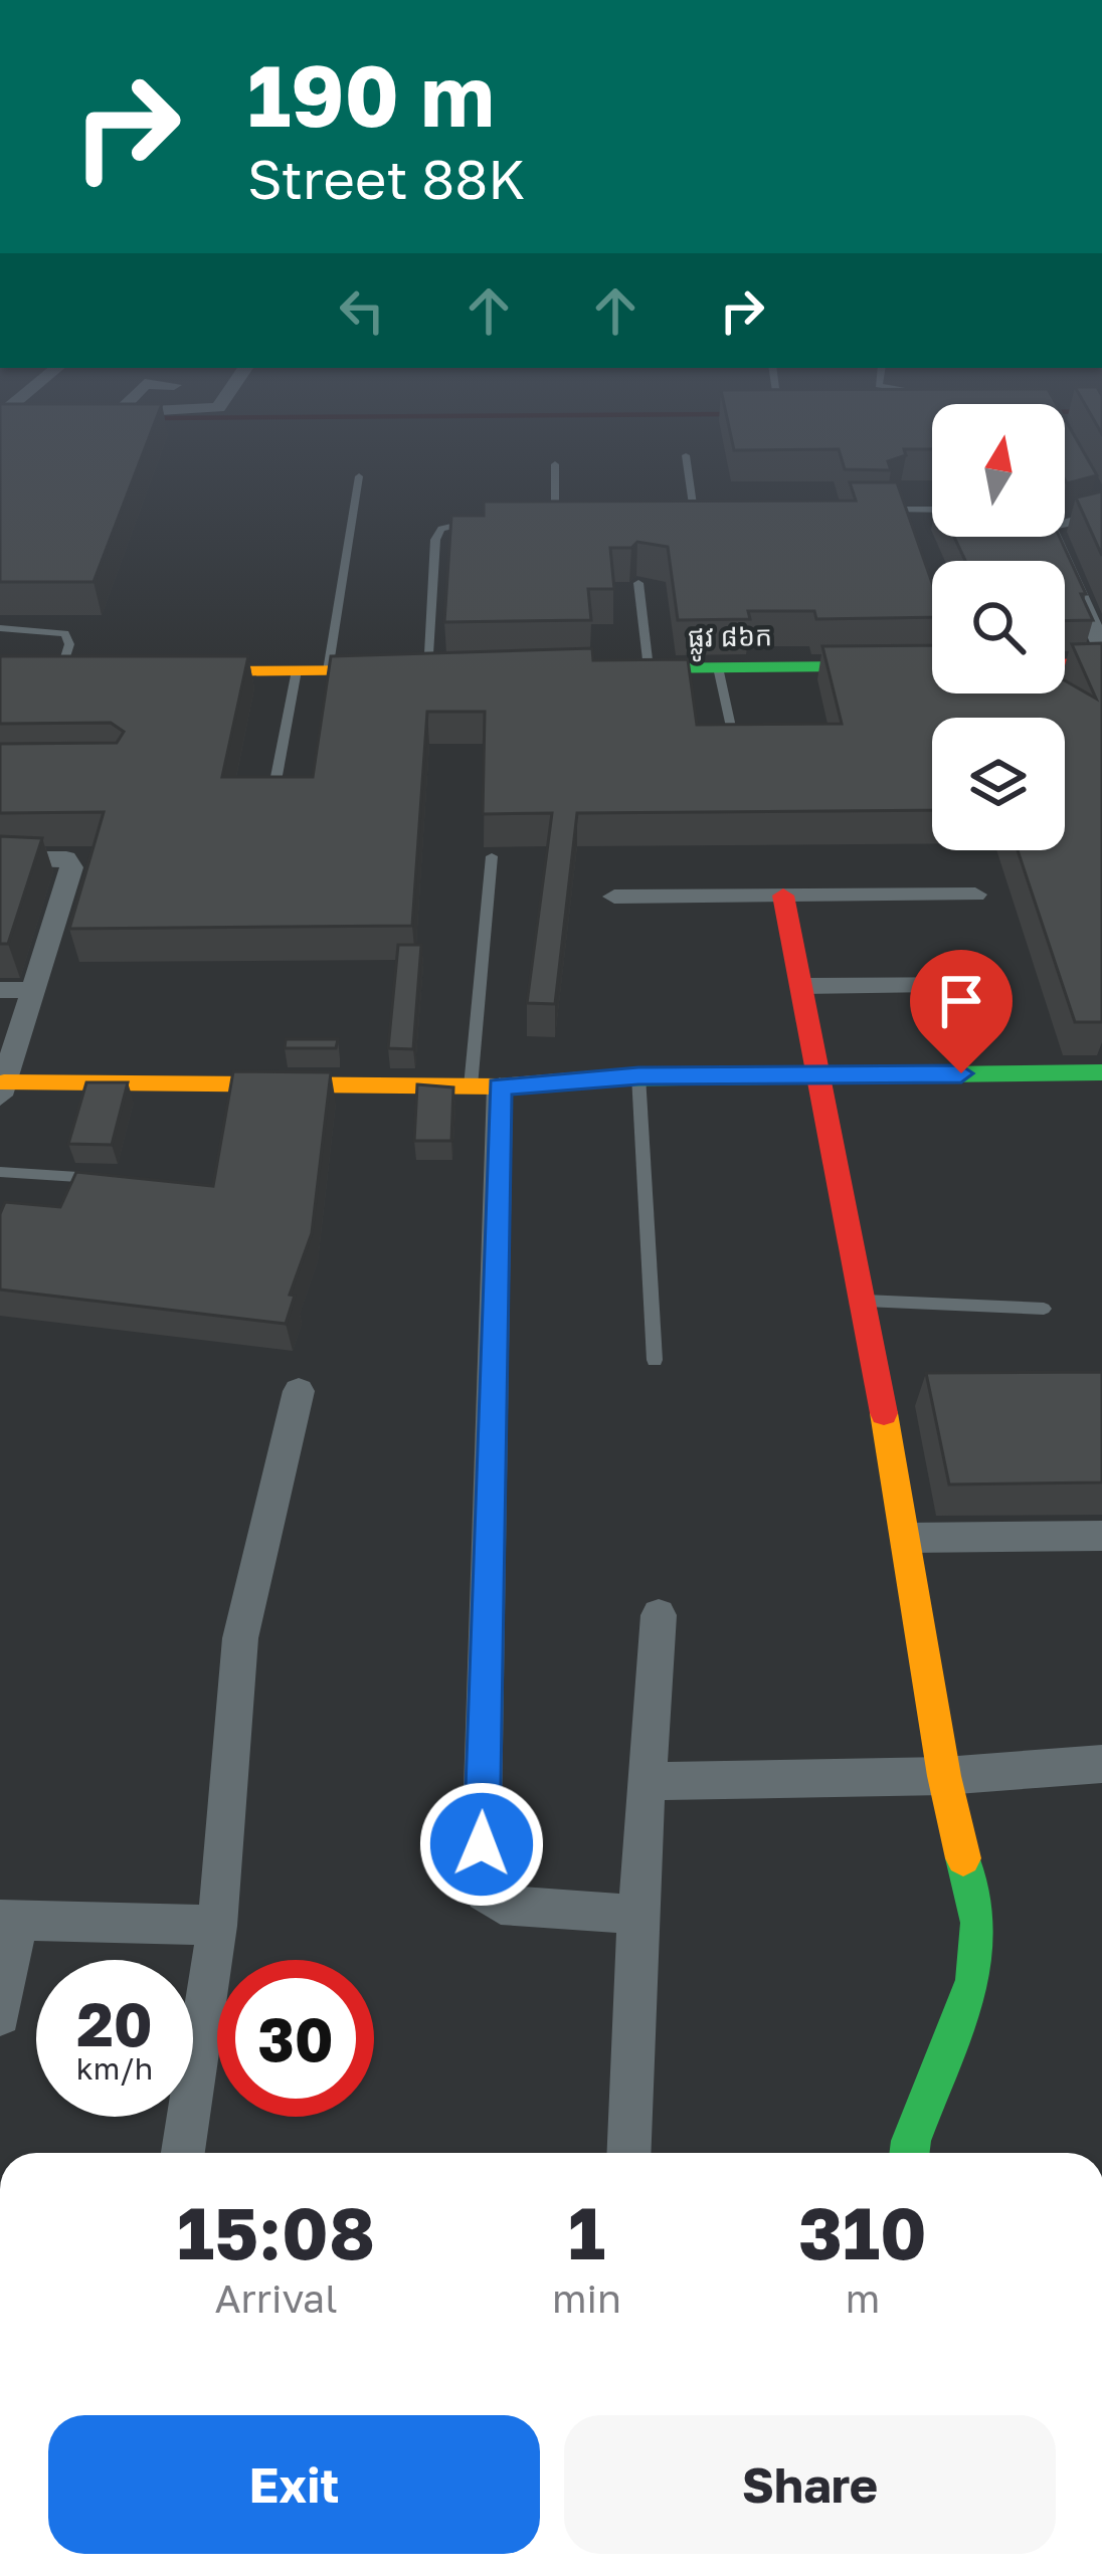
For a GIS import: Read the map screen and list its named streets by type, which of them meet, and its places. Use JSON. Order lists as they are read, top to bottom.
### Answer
{
  "streets": {
    "street": ["ផ្លូវ ៨៦ក"]
  },
  "north": "top",
  "page": {
    "turn": ["190 m", "Street 88K"],
    "speed": "20 km/h",
    "limit": "30",
    "eta": [
      "15:08",
      "Arrival",
      "1",
      "min",
      "310",
      "m"
    ],
    "buttons": ["Exit", "Share"]
  }
}
